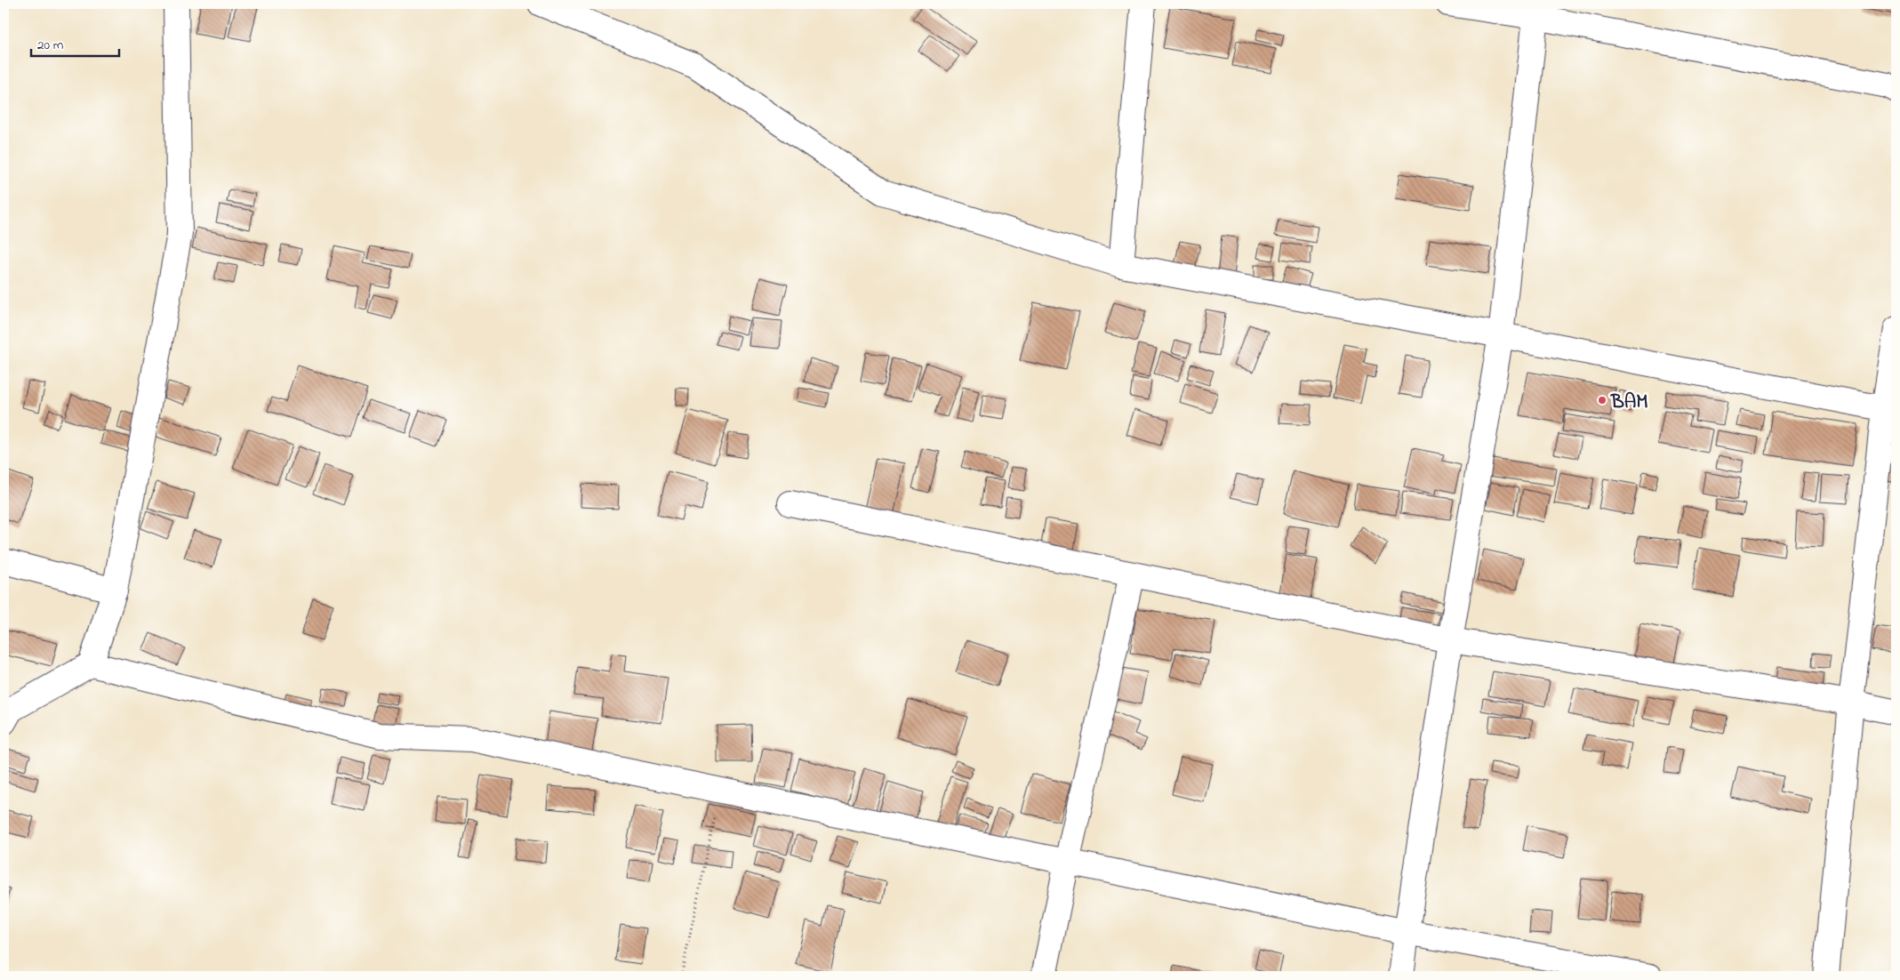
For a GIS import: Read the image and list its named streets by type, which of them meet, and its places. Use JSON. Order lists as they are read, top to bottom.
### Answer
{
  "places": ["BAM"],
  "scale_bar": "20 m"
}
